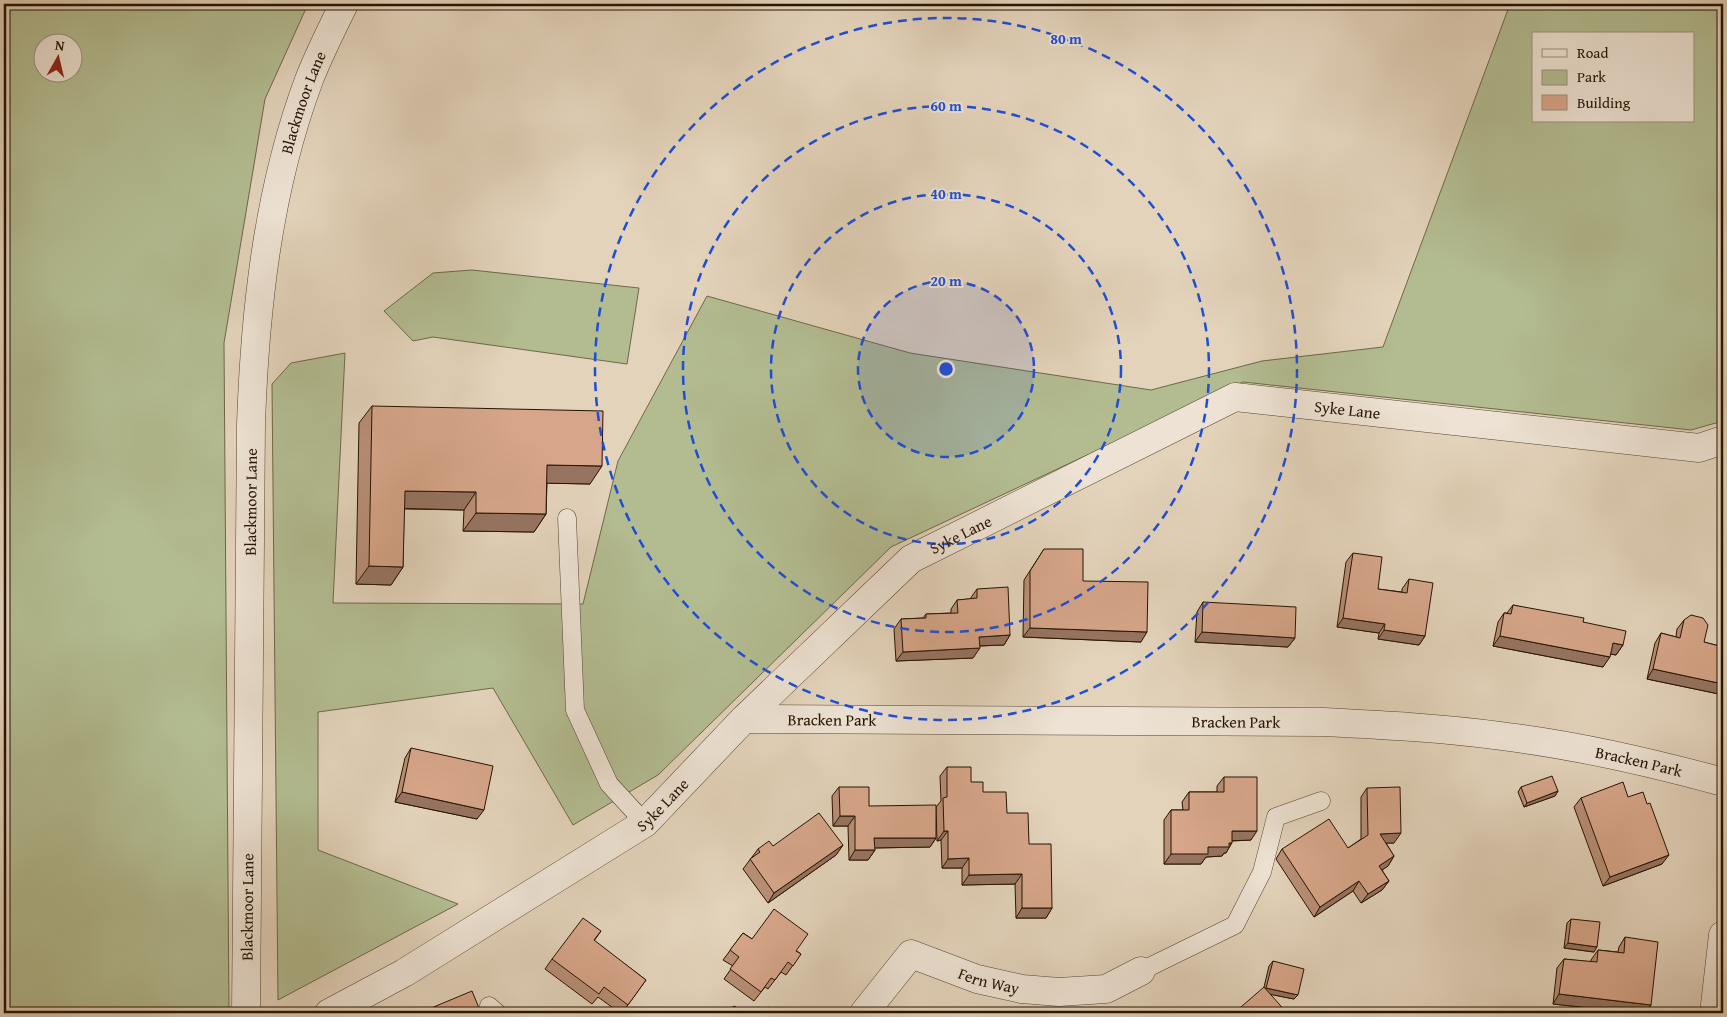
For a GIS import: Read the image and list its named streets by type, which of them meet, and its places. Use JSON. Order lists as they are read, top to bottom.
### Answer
{
  "streets": {
    "street": [
      "Blackmoor Lane",
      "Syke Lane",
      "Bracken Park",
      "Fern Way"
    ]
  },
  "crossings": [
    ["Syke Lane", "Bracken Park"]
  ],
  "legend": ["Road", "Park", "Building"],
  "north": "top",
  "rings": [
    "80 m",
    "60 m",
    "40 m",
    "20 m"
  ]
}
